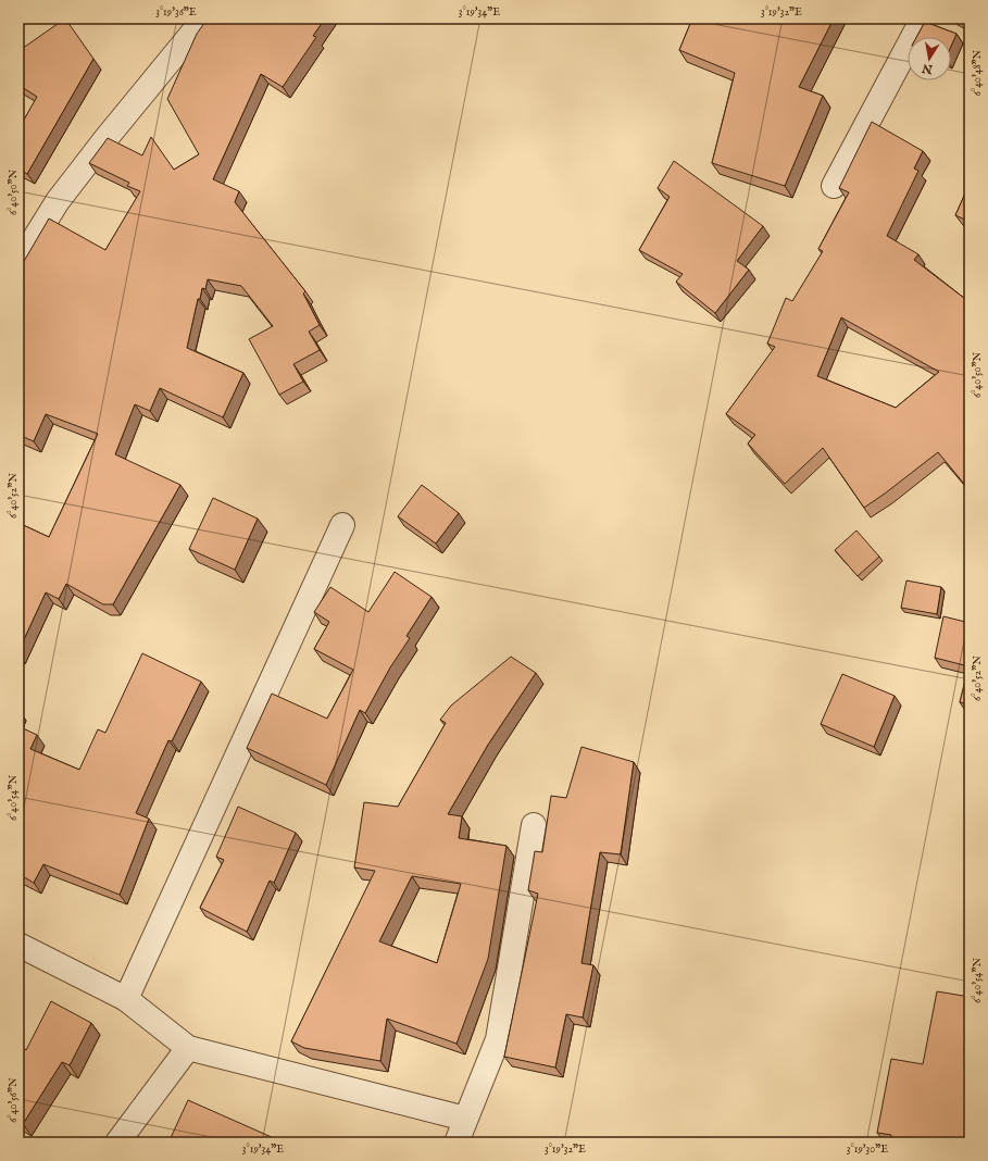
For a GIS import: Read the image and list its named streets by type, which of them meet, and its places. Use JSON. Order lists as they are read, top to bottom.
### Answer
{
  "north": "bottom",
  "coordinates": [
    "3°19'36\"E",
    "3°19'34\"E",
    "3°19'32\"E",
    "6°40'48\"N",
    "6°40'50\"N",
    "6°40'52\"N",
    "6°40'54\"N",
    "6°40'56\"N",
    "3°19'30\"E"
  ]
}
